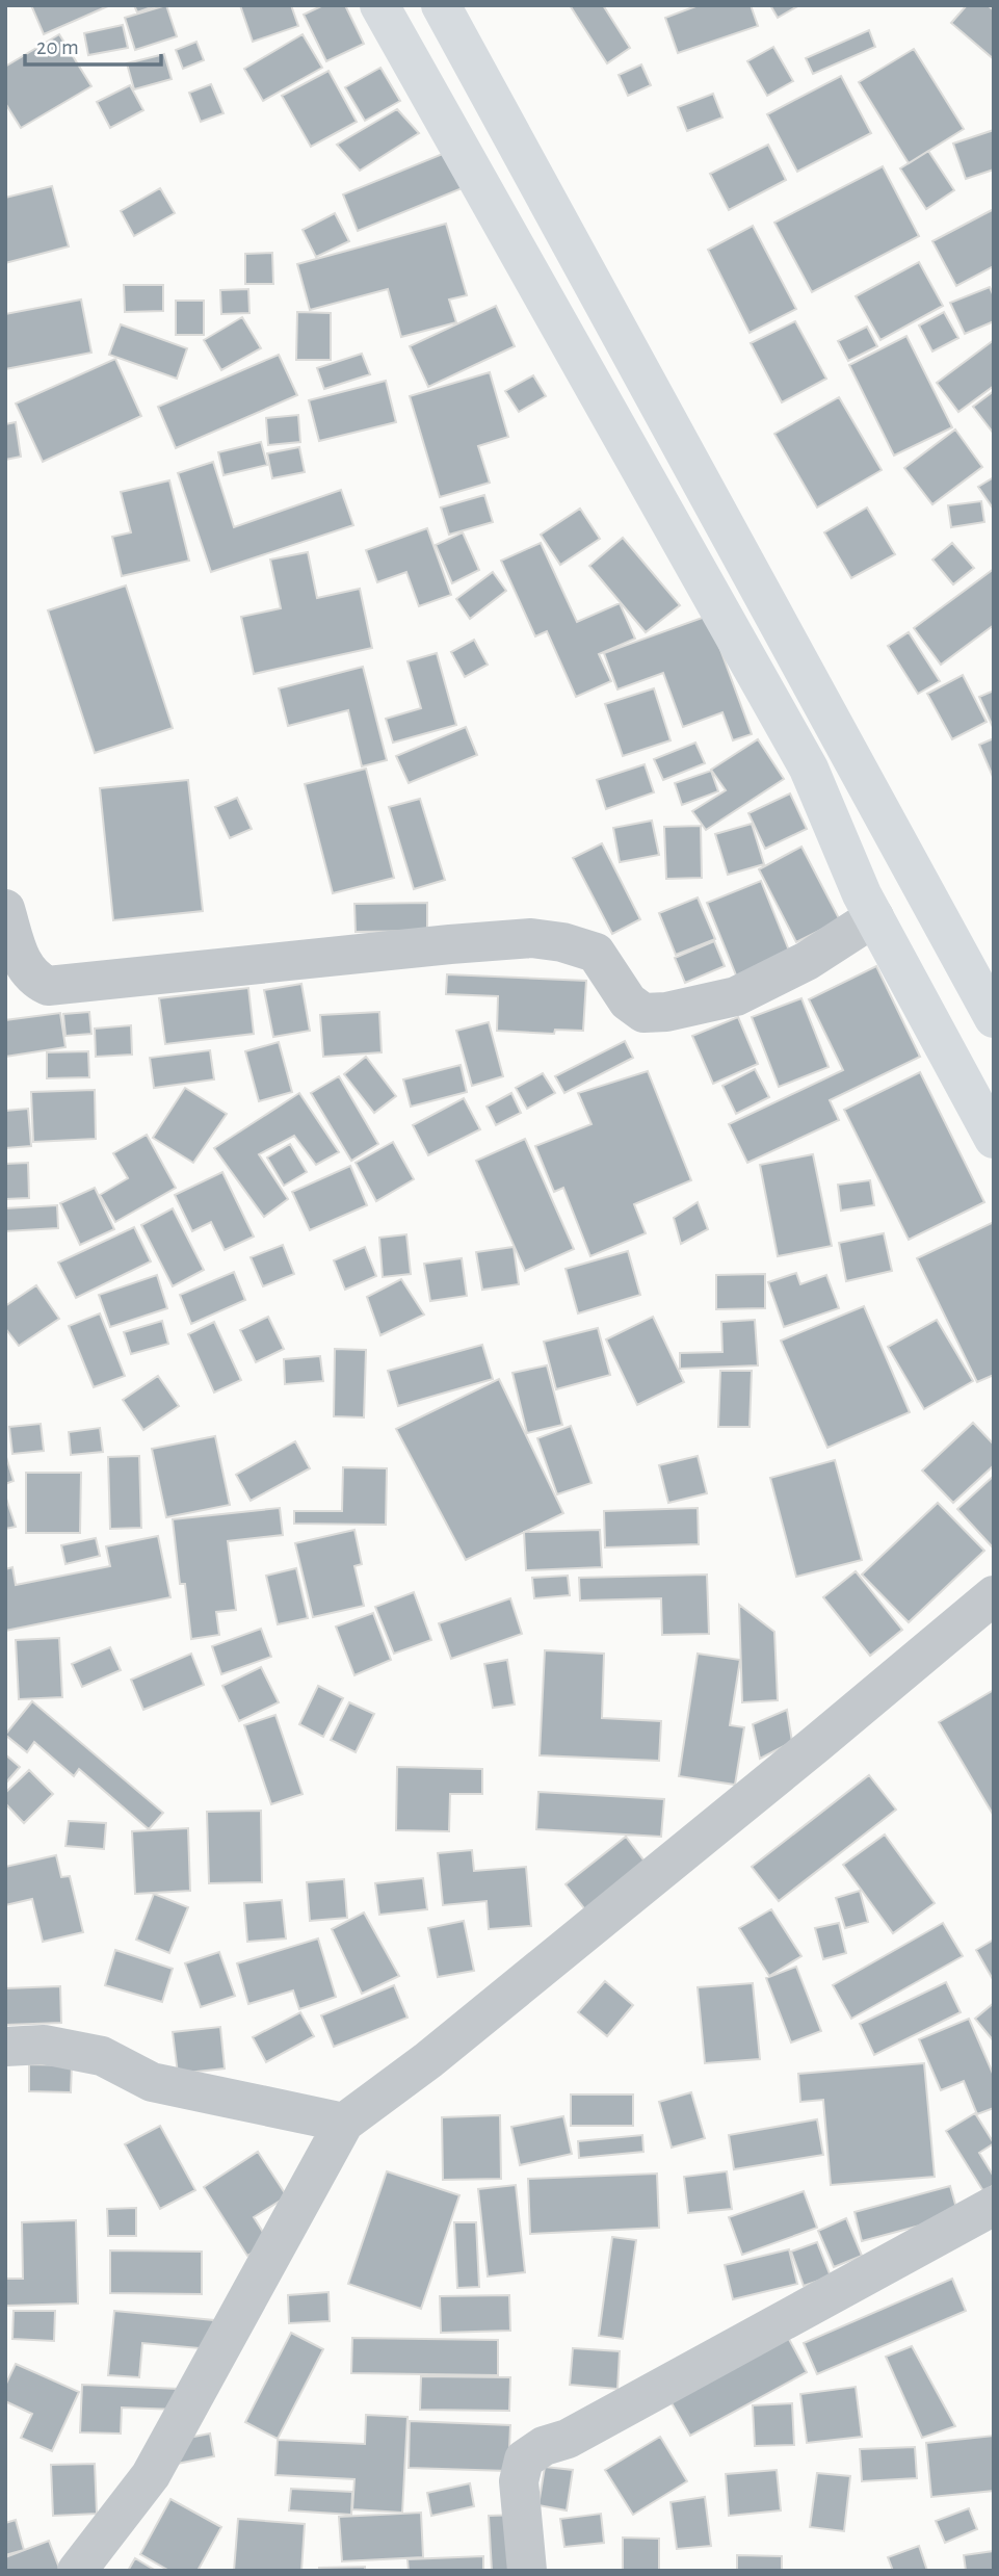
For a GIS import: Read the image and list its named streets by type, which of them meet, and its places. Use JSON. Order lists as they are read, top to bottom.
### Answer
{
  "scale_bar": "20 m"
}
